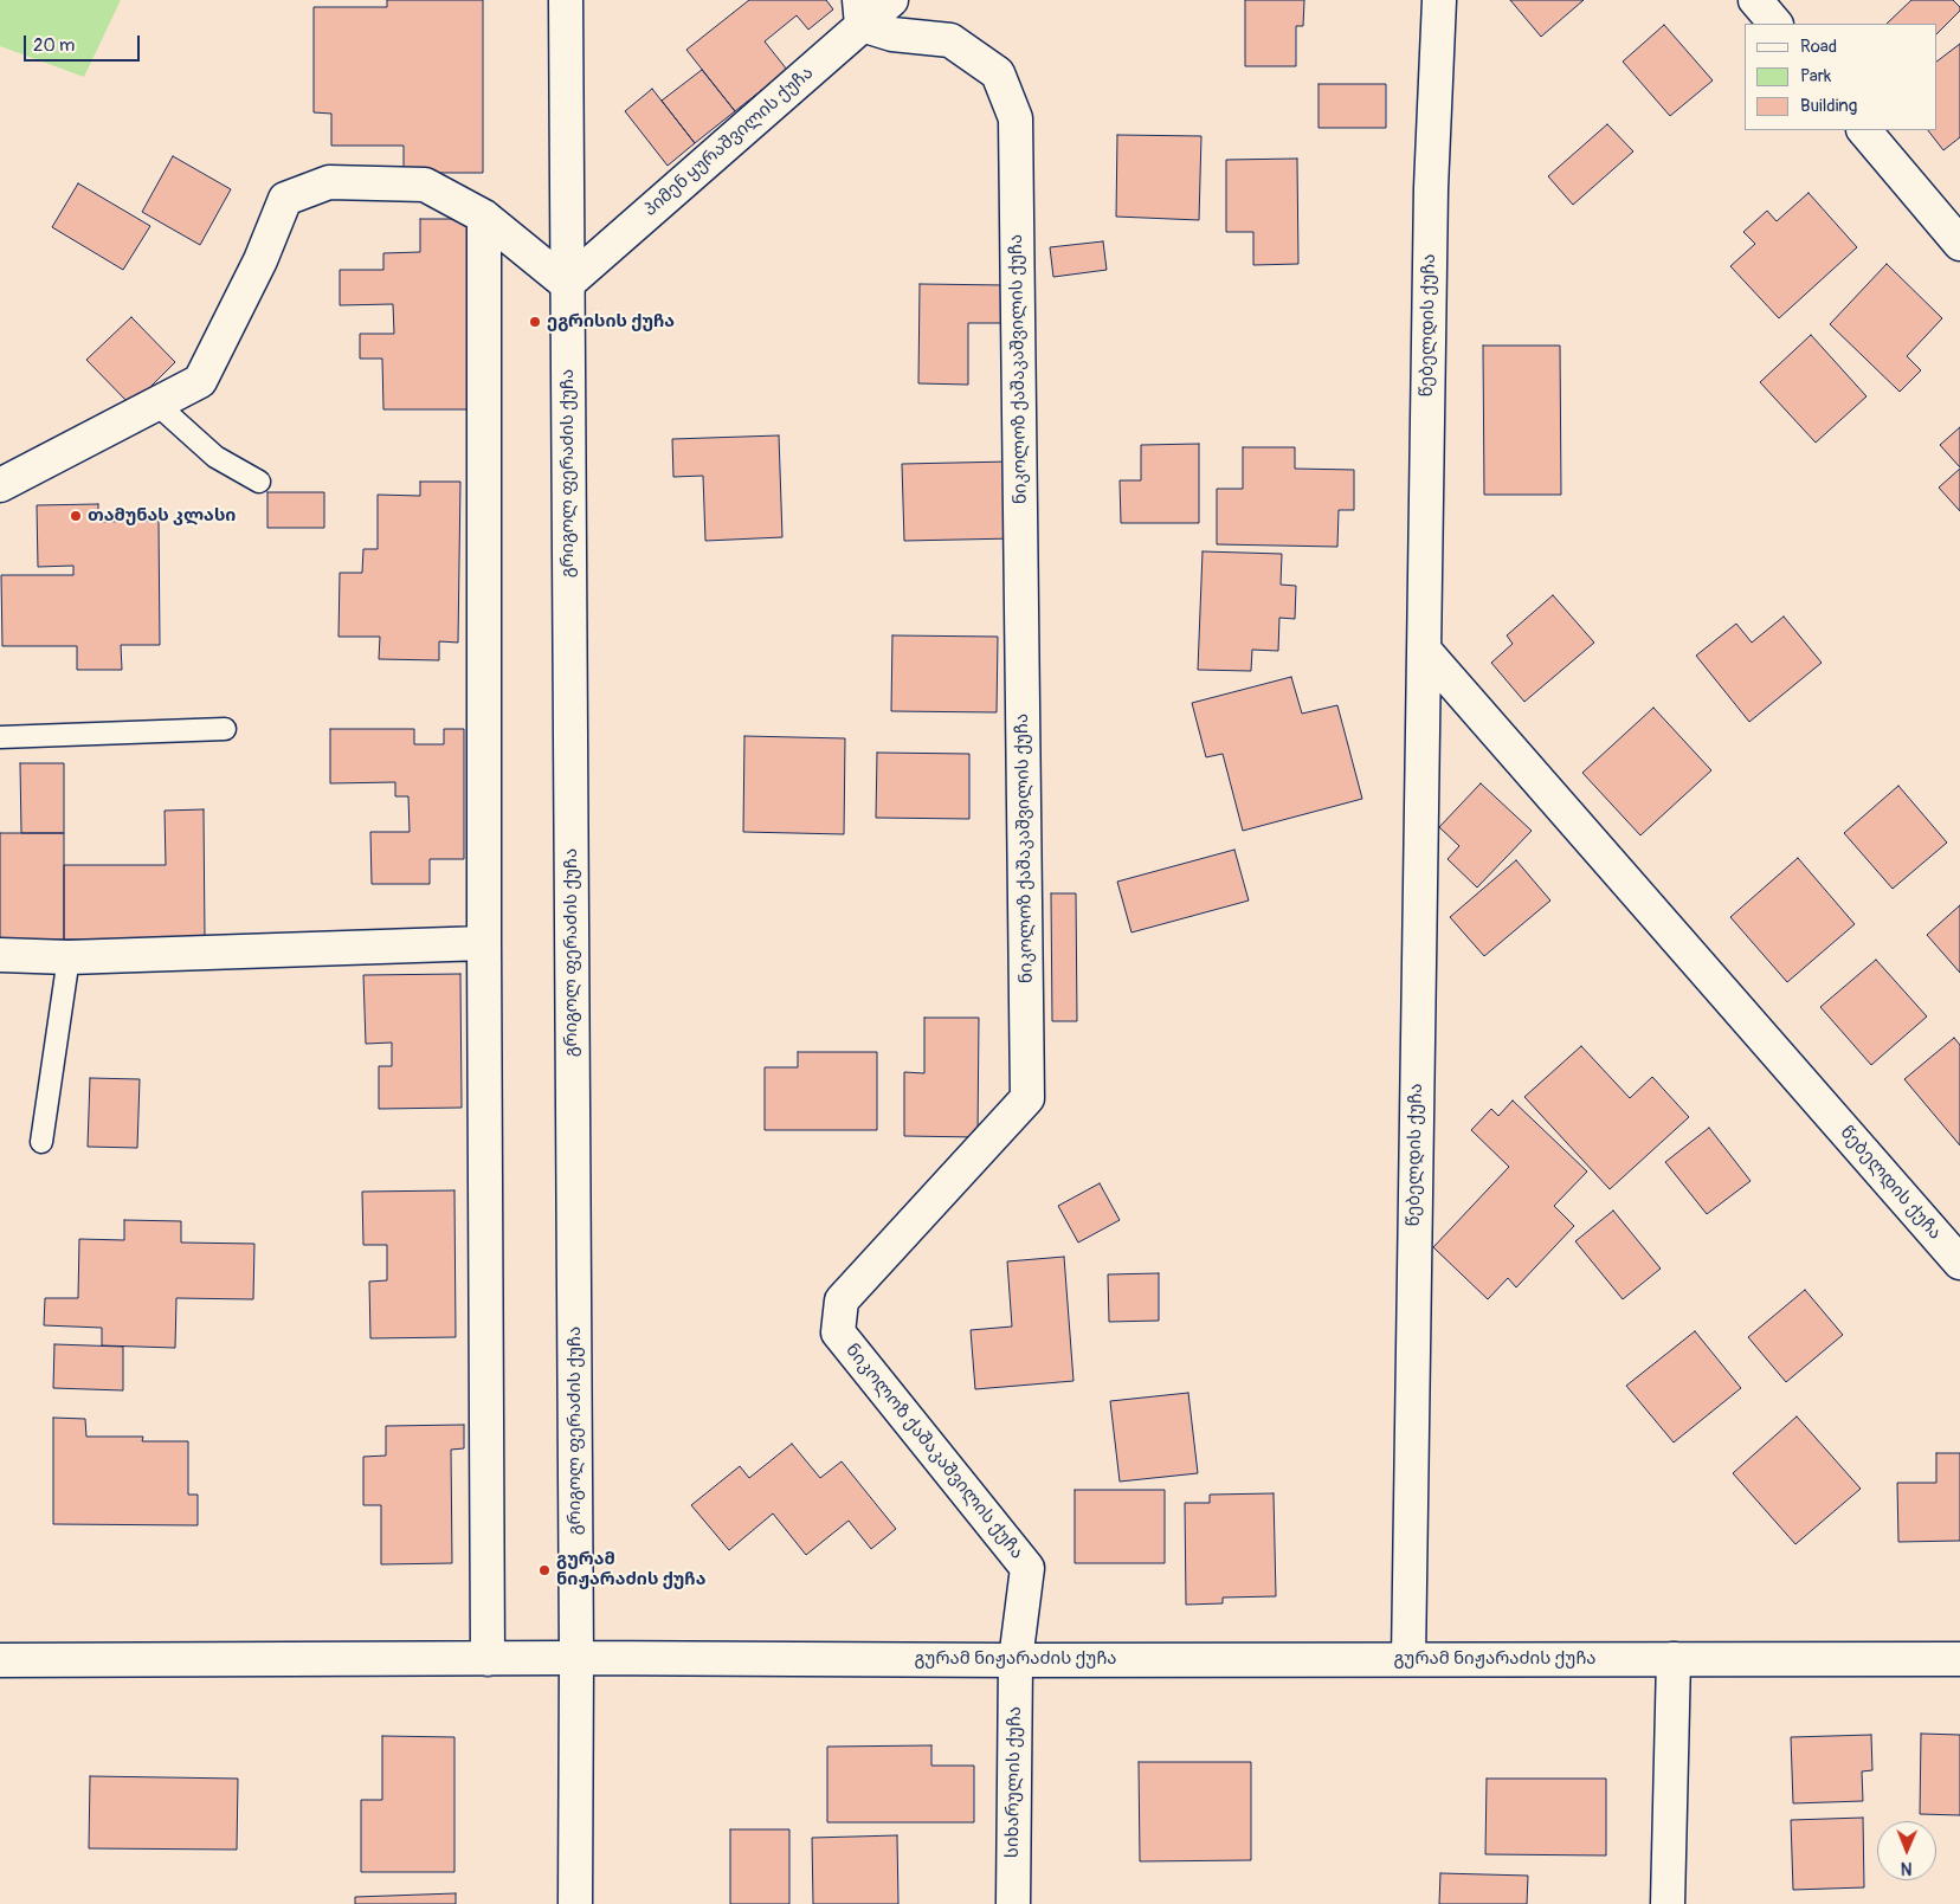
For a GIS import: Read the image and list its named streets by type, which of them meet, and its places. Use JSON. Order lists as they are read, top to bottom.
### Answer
{
  "streets": {
    "street": [
      "პიმენ ყურაშვილის ქუჩა",
      "წებელდის ქუჩა",
      "ნიკოლოზ ქაშაკაშვილის ქუჩა",
      "გრიგოლ ფერაძის ქუჩა",
      "გურამ ნიჟარაძის ქუჩა",
      "სიხარულის ქუჩა"
    ]
  },
  "crossings": [
    ["პიმენ ყურაშვილის ქუჩა", "ნიკოლოზ ქაშაკაშვილის ქუჩა"],
    ["პიმენ ყურაშვილის ქუჩა", "გრიგოლ ფერაძის ქუჩა"],
    ["წებელდის ქუჩა", "გურამ ნიჟარაძის ქუჩა"],
    ["ნიკოლოზ ქაშაკაშვილის ქუჩა", "გურამ ნიჟარაძის ქუჩა"],
    ["ნიკოლოზ ქაშაკაშვილის ქუჩა", "სიხარულის ქუჩა"],
    ["გრიგოლ ფერაძის ქუჩა", "გურამ ნიჟარაძის ქუჩა"],
    ["გურამ ნიჟარაძის ქუჩა", "სიხარულის ქუჩა"]
  ],
  "places": ["ეგრისის ქუჩა", "თამუნას კლასი", "გურამ ნიჟარაძის ქუჩა"],
  "legend": ["Road", "Park", "Building"],
  "scale_bar": "20 m",
  "north": "bottom"
}
